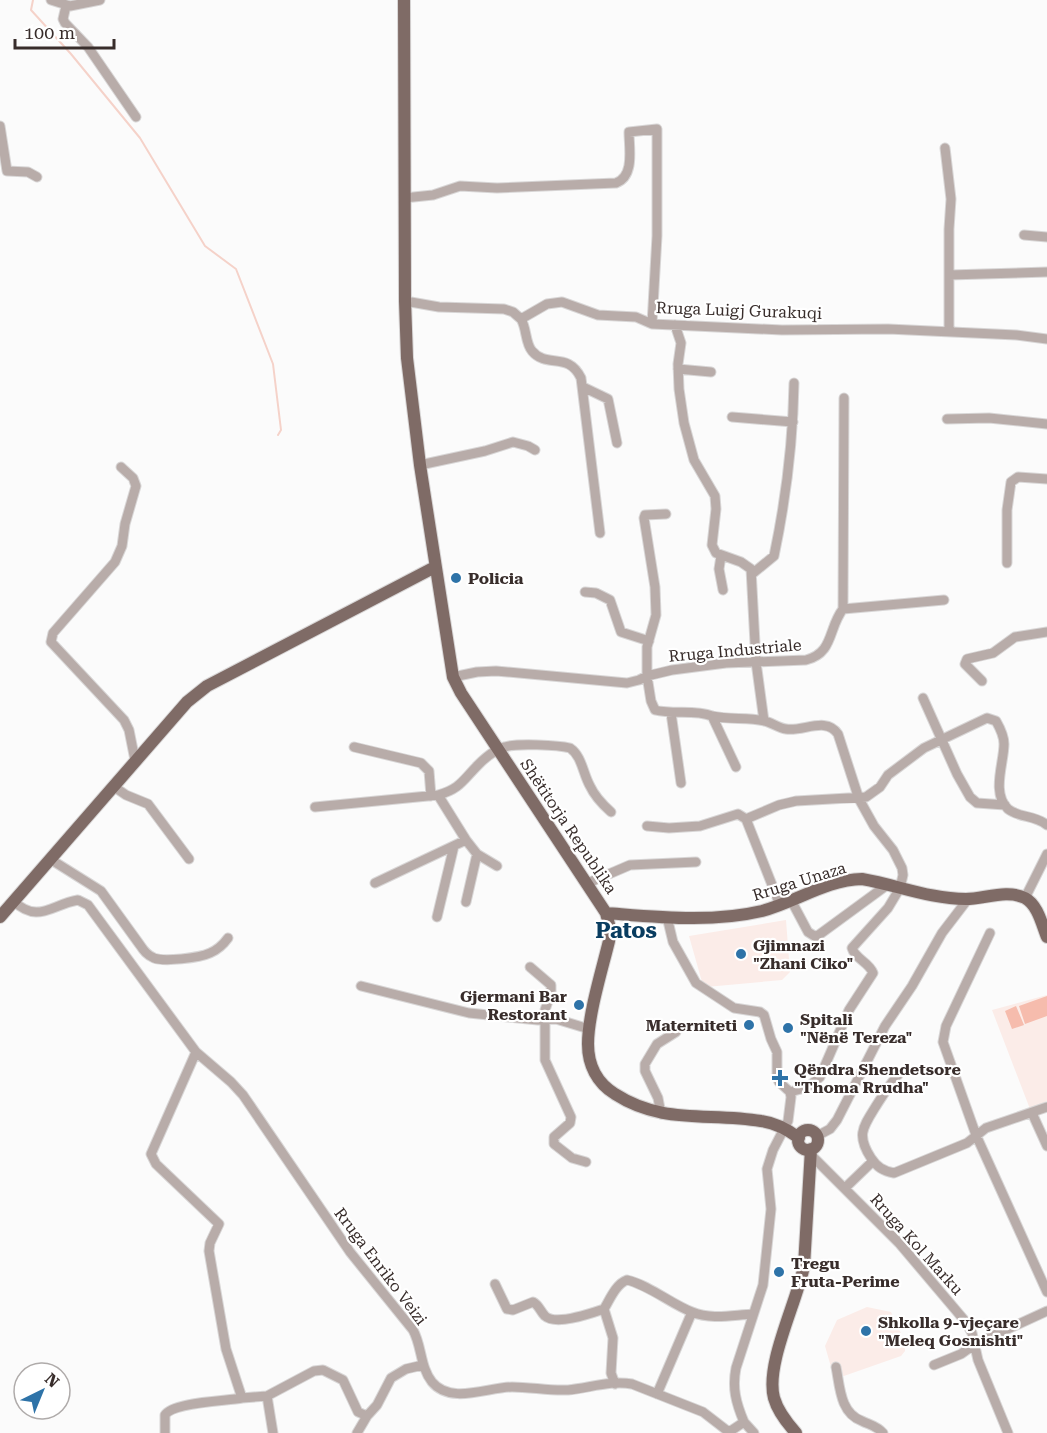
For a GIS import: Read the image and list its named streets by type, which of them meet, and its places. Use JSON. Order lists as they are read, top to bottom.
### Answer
{
  "streets": {
    "main road": ["Shëtitorja Republika", "Rruga Unaza"],
    "street": [
      "Rruga Luigj Gurakuqi",
      "Rruga Industriale",
      "Rruga Kol Marku",
      "Rruga Enriko Veizi"
    ]
  },
  "crossings": [
    ["Shëtitorja Republika", "Rruga Unaza"],
    ["Shëtitorja Republika", "Rruga Kol Marku"]
  ],
  "districts": ["Patos"],
  "places": {
    "other": [
      "Policia",
      "Gjimnazi \"Zhani Ciko\"",
      "Gjermani Bar Restorant",
      "Materniteti",
      "Spitali \"Nënë Tereza\"",
      "Tregu Fruta-Perime",
      "Shkolla 9-vjeçare \"Meleq Gosnishti\""
    ],
    "health": ["Qëndra Shendetsore \"Thoma Rrudha\""]
  },
  "scale_bar": "100 m",
  "north": "top right"
}
